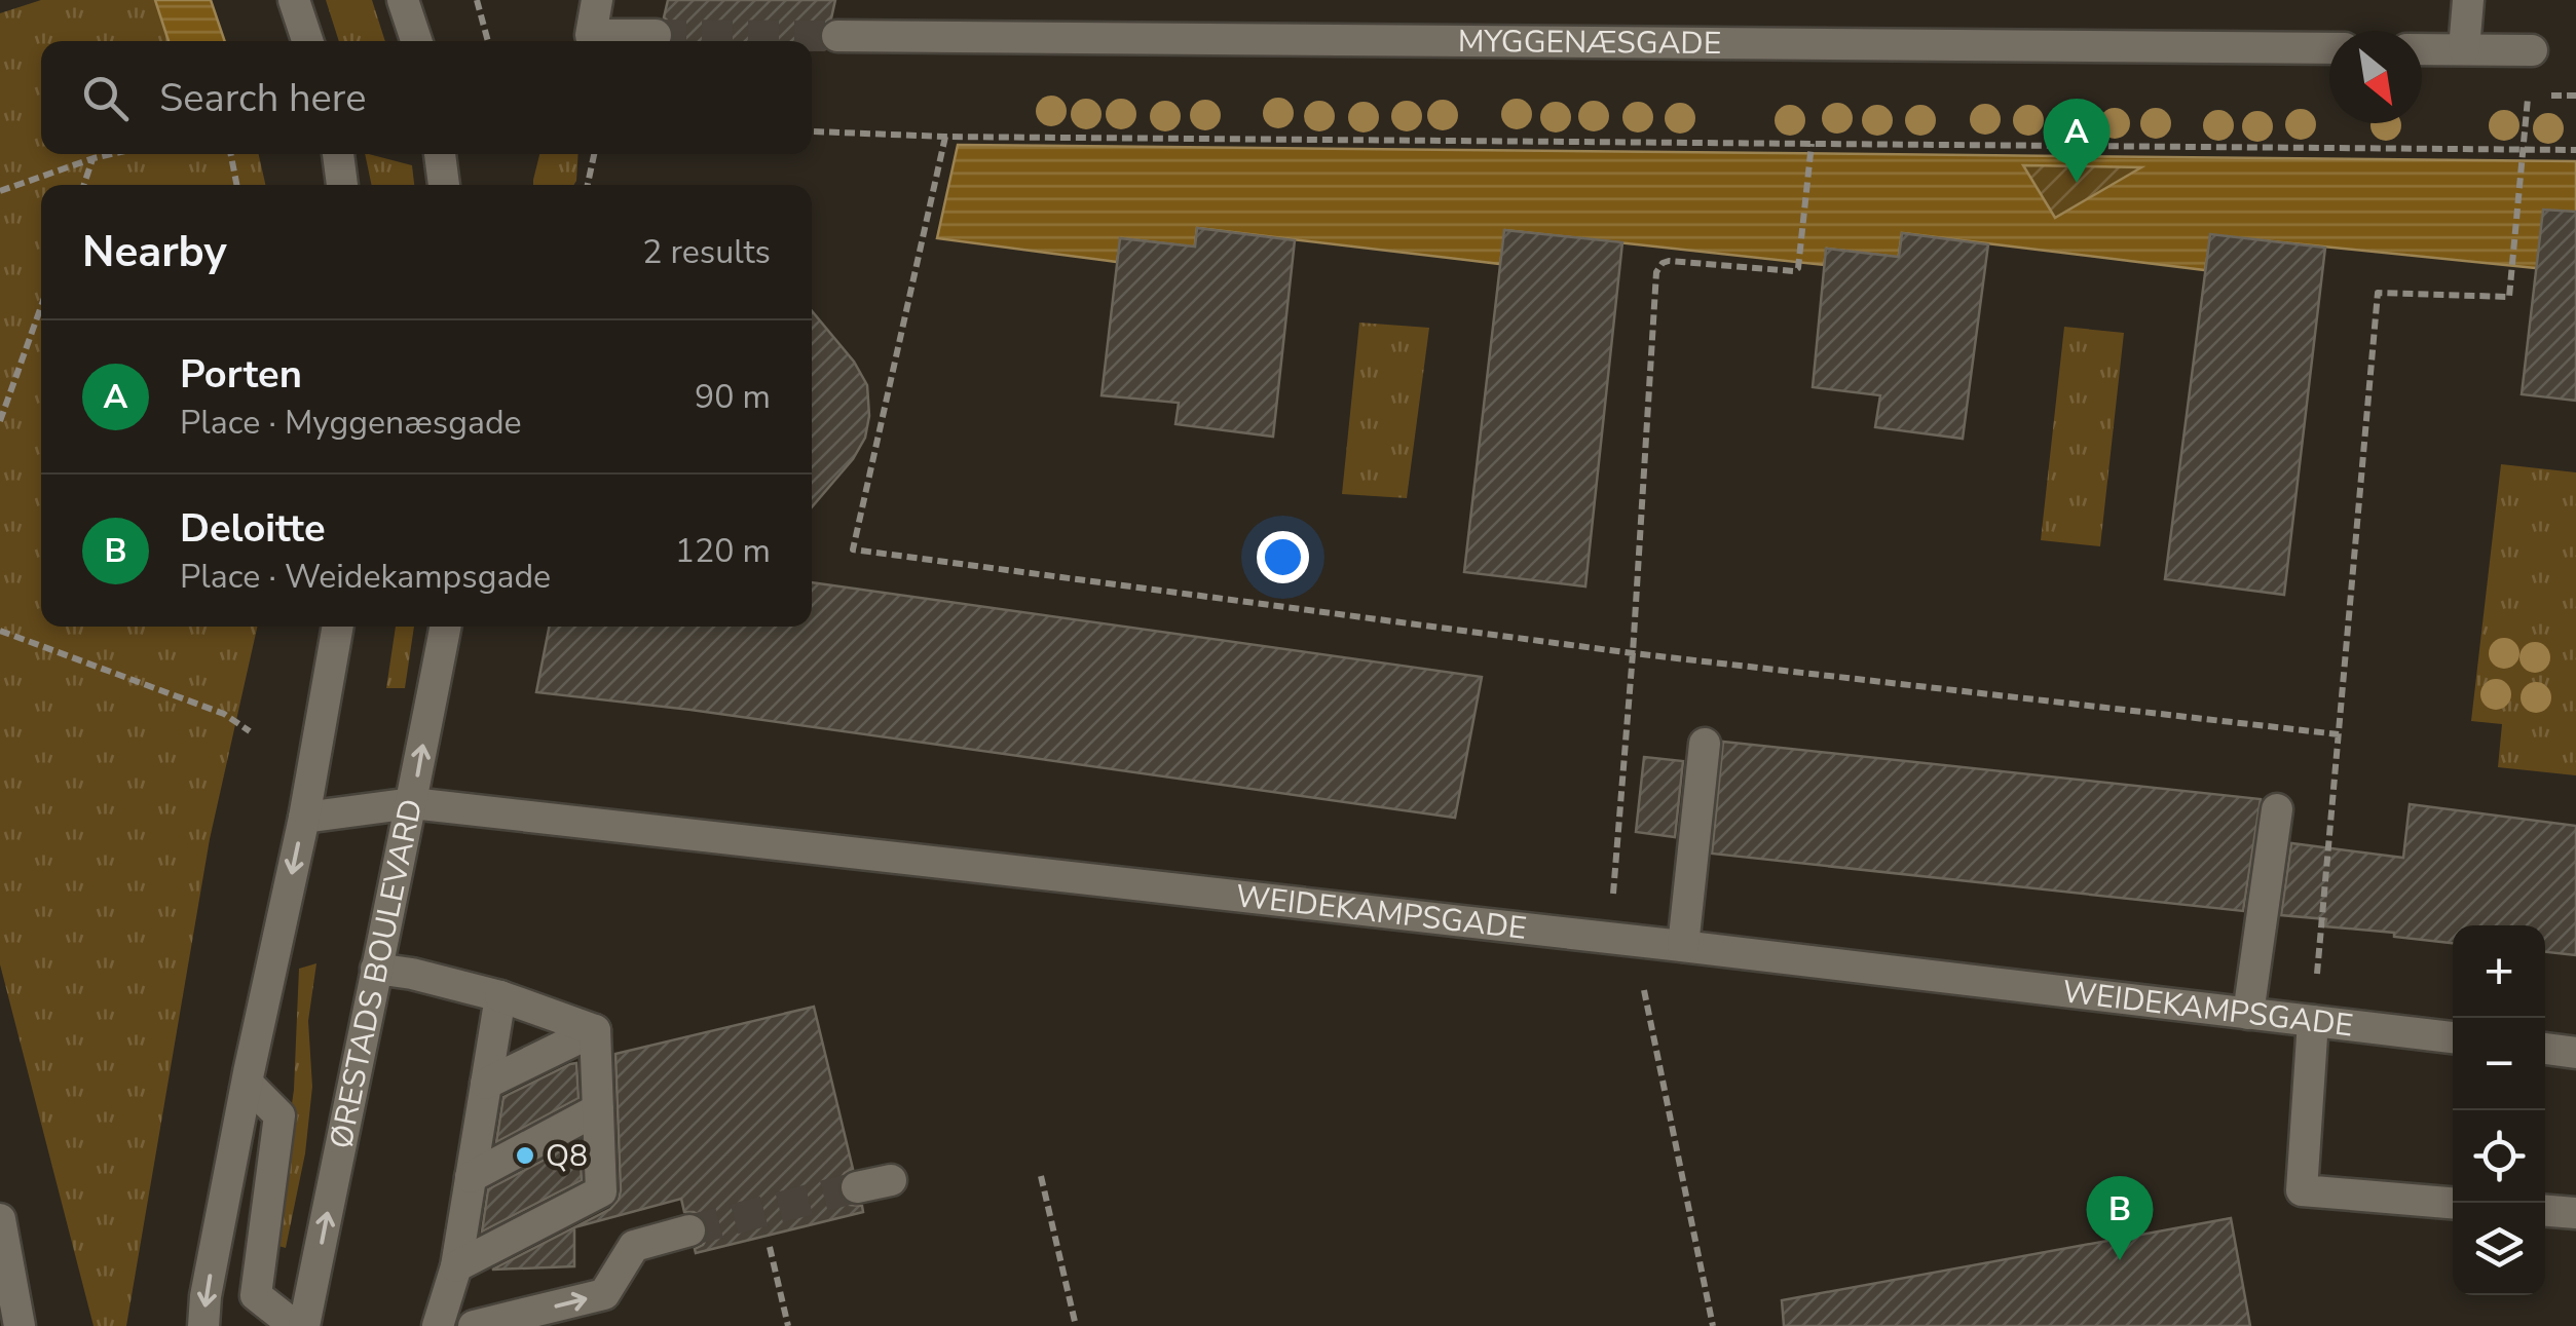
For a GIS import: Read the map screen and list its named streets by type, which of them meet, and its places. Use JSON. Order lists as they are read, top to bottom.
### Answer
{
  "streets": {
    "street": ["MYGGENÆSGADE", "WEIDEKAMPSGADE", "ØRESTADS BOULEVARD"]
  },
  "crossings": [
    ["WEIDEKAMPSGADE", "ØRESTADS BOULEVARD"]
  ],
  "places": ["Q8"],
  "north": "bottom right",
  "page": {
    "search": "Search here",
    "pins": ["A", "B"],
    "heading": ["Nearby", "2 results"],
    "list": [
      {
        "mark": "A",
        "name": "Porten",
        "note": "Place · Myggenæsgade",
        "value": "90 m"
      },
      {
        "mark": "B",
        "name": "Deloitte",
        "note": "Place · Weidekampsgade",
        "value": "120 m"
      }
    ],
    "map_buttons": ["+", "−"]
  }
}
